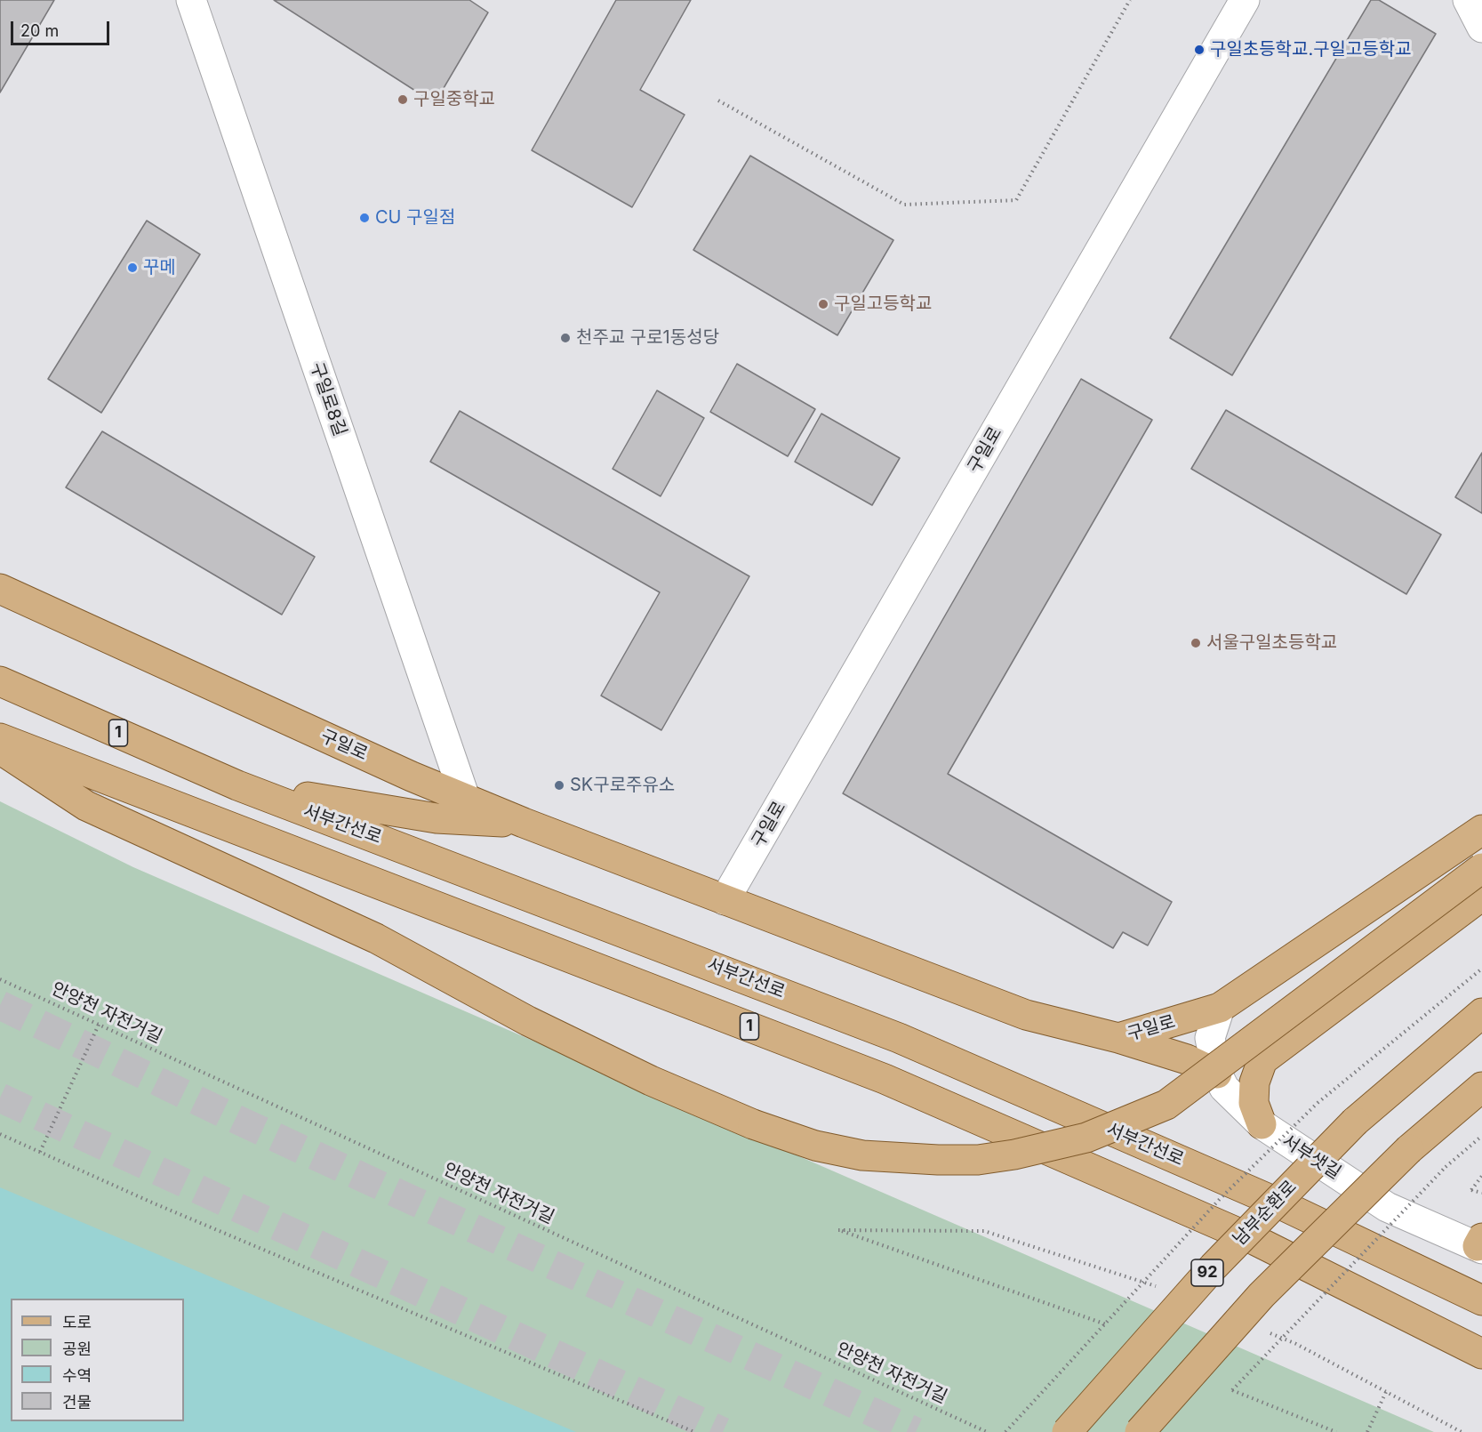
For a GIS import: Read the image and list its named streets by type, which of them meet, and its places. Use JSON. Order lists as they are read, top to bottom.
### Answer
{
  "streets": {
    "main road": [
      "구일로",
      "1",
      "서부간선로",
      "남부순환로",
      "92"
    ],
    "street": ["구일로8길", "서부샛길"],
    "path": ["안양천 자전거길"]
  },
  "crossings": [
    ["구일로8길", "구일로"],
    ["구일로", "서부샛길"]
  ],
  "places": [
    "구일초등학교.구일고등학교",
    "구일중학교",
    "CU 구일점",
    "꾸메",
    "구일고등학교",
    "천주교 구로1동성당",
    "서울구일초등학교",
    "SK구로주유소"
  ],
  "legend": [
    "도로",
    "공원",
    "수역",
    "건물"
  ],
  "scale_bar": "20 m"
}
